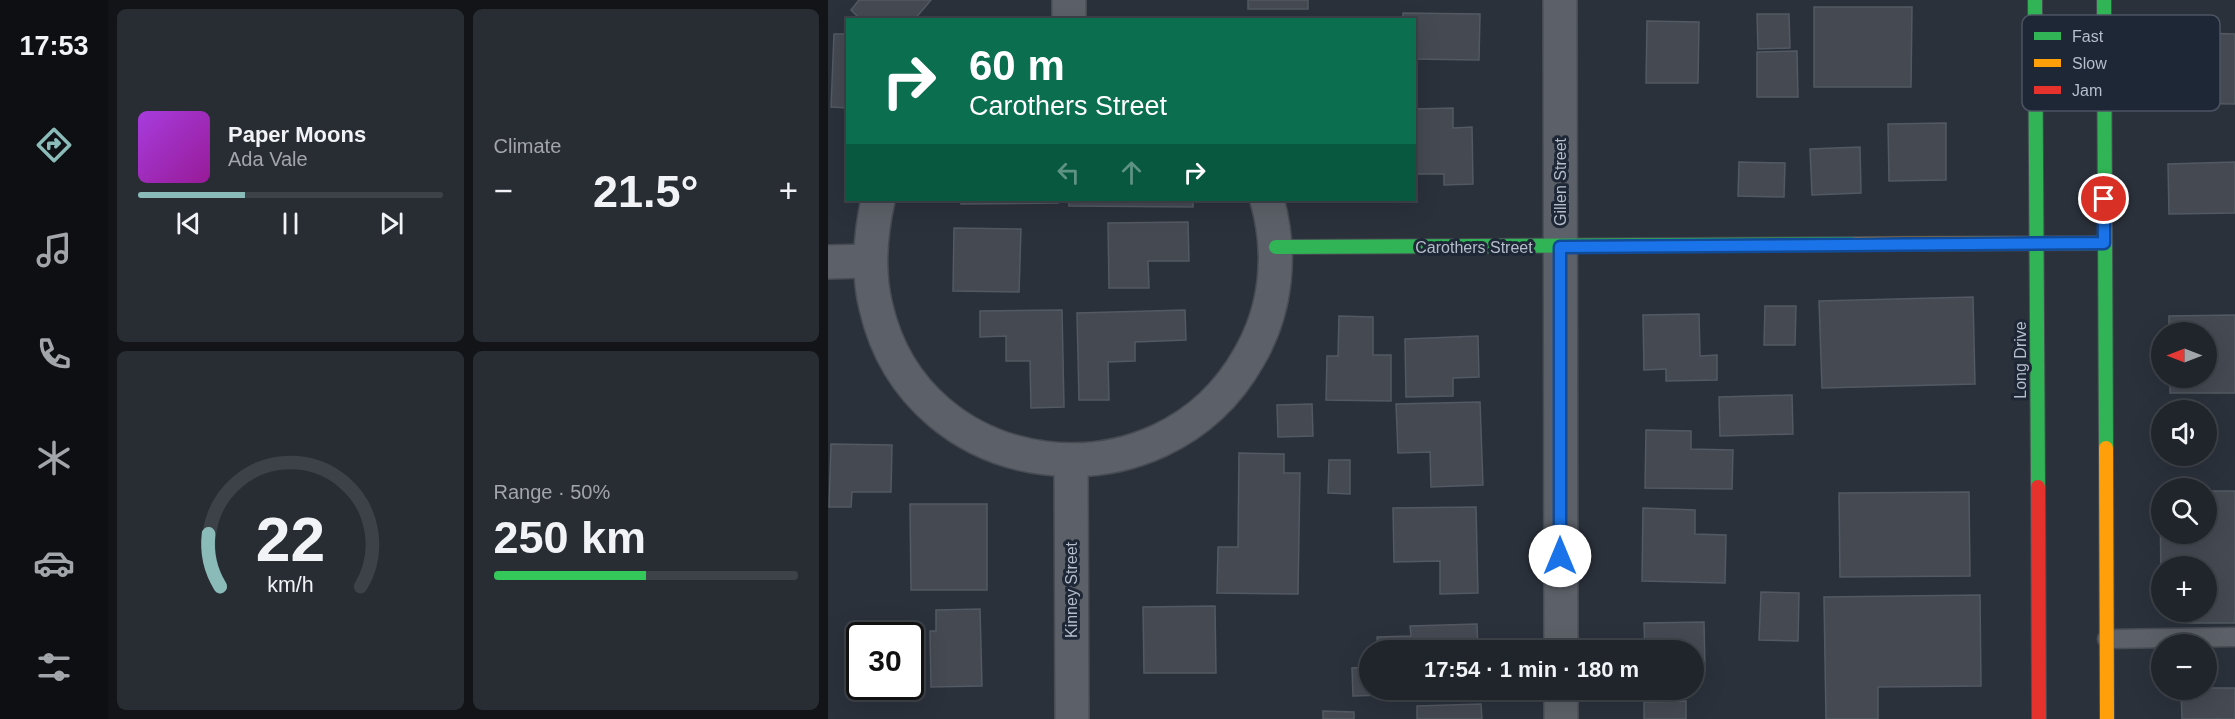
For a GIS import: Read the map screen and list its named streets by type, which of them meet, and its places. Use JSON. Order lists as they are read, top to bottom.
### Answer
{
  "streets": {
    "main road": ["Carothers Street", "Long Drive"],
    "street": ["Gillen Street", "Kinney Street"]
  },
  "crossings": [
    ["Gillen Street", "Carothers Street"],
    ["Carothers Street", "Long Drive"]
  ],
  "legend": ["Fast", "Slow", "Jam"],
  "north": "left",
  "page": {
    "tabs": "17:53",
    "tile": [
      "Climate",
      ["Range · 50%", "250 km"]
    ],
    "turn": ["60 m", "Carothers Street"],
    "song": ["Paper Moons", "Ada Vale"],
    "heat": ["−", "21.5°", "+"],
    "map_buttons": ["+", "−"],
    "limit": "30",
    "trip": "17:54 · 1 min · 180 m",
    "gauge": ["22", "km/h"]
  }
}
